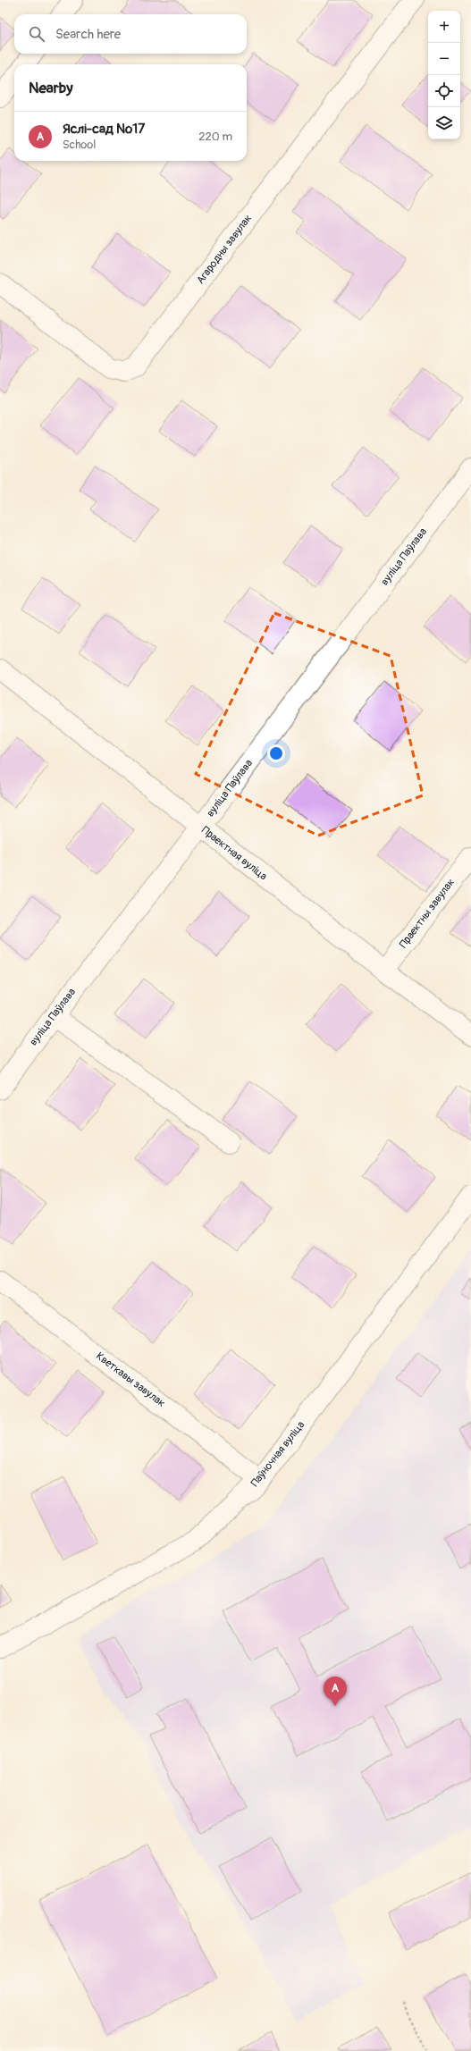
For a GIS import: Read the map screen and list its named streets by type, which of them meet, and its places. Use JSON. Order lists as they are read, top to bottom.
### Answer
{
  "streets": {
    "street": [
      "Агародны завулак",
      "вуліца Паўлава",
      "Праектная вуліца",
      "Праектны завулак",
      "Кветкавы завулак",
      "Паўночная вуліца"
    ]
  },
  "crossings": [
    ["вуліца Паўлава", "Праектная вуліца"],
    ["Праектная вуліца", "Праектны завулак"],
    ["Кветкавы завулак", "Паўночная вуліца"]
  ],
  "page": {
    "map_buttons": ["+", "−"],
    "search": "Search here",
    "heading": "Nearby",
    "list": [
      {
        "mark": "A",
        "name": "Яслі-сад №17",
        "note": "School",
        "value": "220 m"
      }
    ],
    "pins": "A"
  }
}
